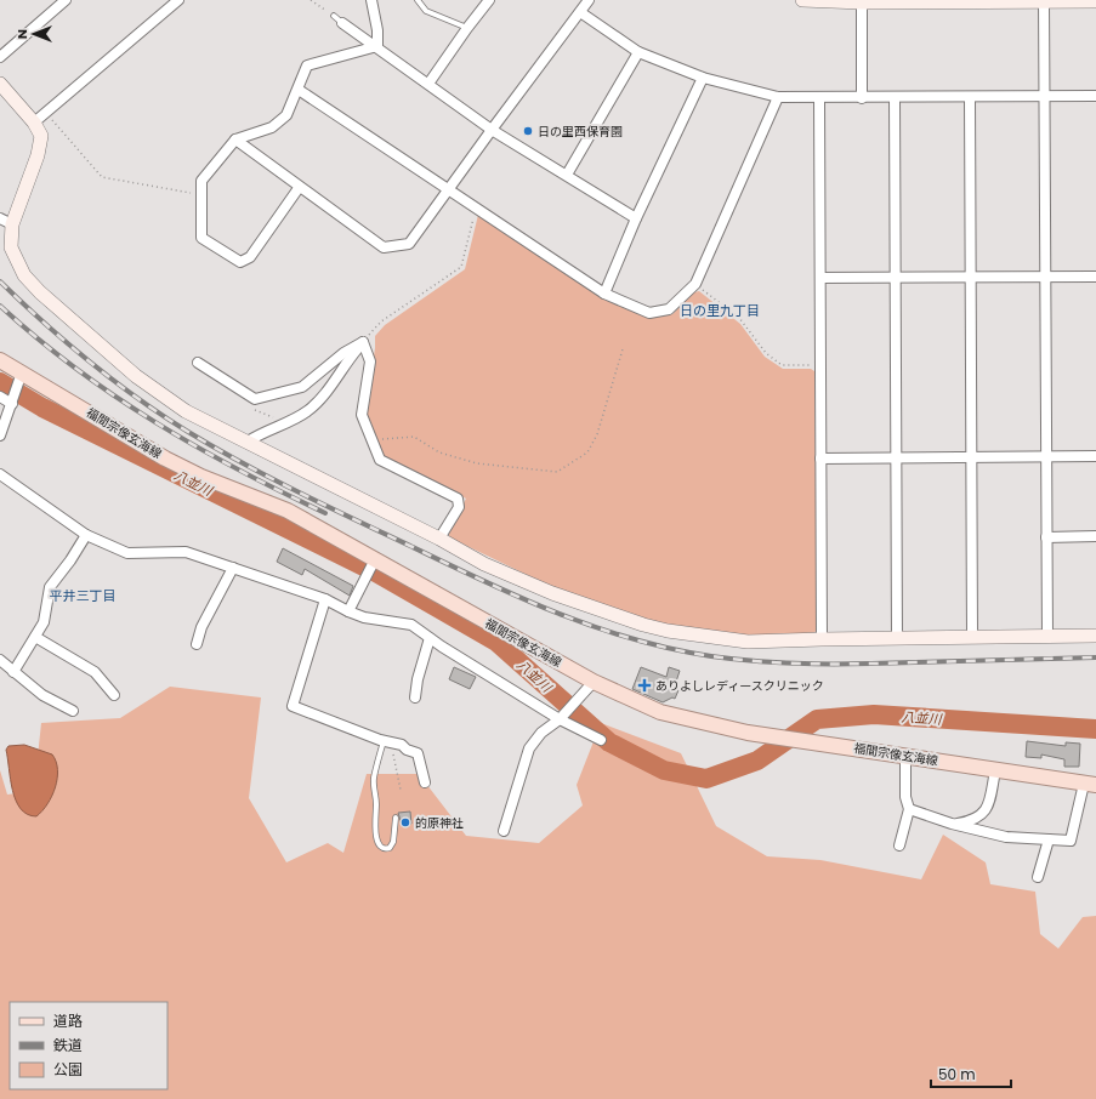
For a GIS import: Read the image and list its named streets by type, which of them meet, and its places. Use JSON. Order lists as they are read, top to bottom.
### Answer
{
  "streets": {
    "main road": ["福間宗像玄海線"]
  },
  "districts": ["日の里九丁目", "平井三丁目"],
  "water": ["八並川"],
  "places": {
    "other": ["日の里西保育園", "的原神社"],
    "health": ["ありよしレディースクリニック"]
  },
  "legend": ["道路", "鉄道", "公園"],
  "scale_bar": "50 m",
  "north": "left"
}
